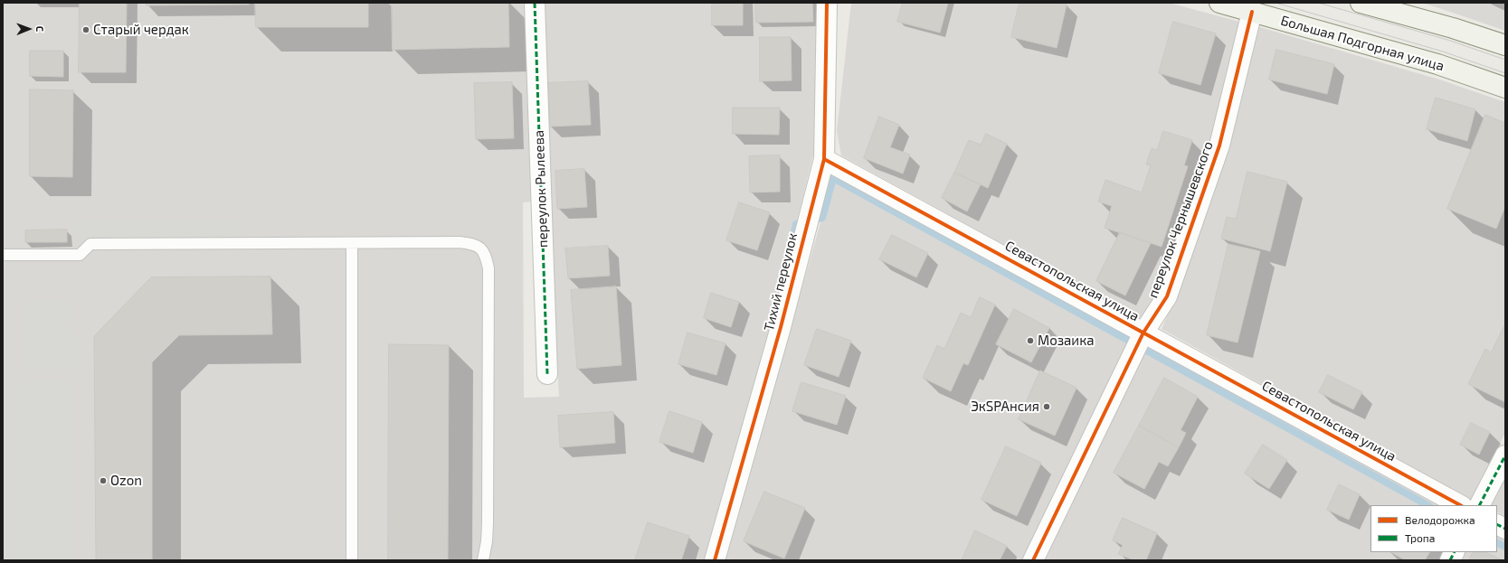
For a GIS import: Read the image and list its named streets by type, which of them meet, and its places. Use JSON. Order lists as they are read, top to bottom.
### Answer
{
  "streets": {
    "main road": ["Большая Подгорная улица"],
    "street": [
      "переулок Рылеева",
      "переулок Чернышевского",
      "Севастопольская улица",
      "Тихий переулок"
    ]
  },
  "crossings": [
    ["Большая Подгорная улица", "переулок Чернышевского"],
    ["переулок Чернышевского", "Севастопольская улица"],
    ["Севастопольская улица", "Тихий переулок"]
  ],
  "places": [
    "Старый чердак",
    "Мозаика",
    "ЭкSPAнсия",
    "Ozon"
  ],
  "legend": ["Велодорожка", "Тропа"],
  "north": "right"
}
